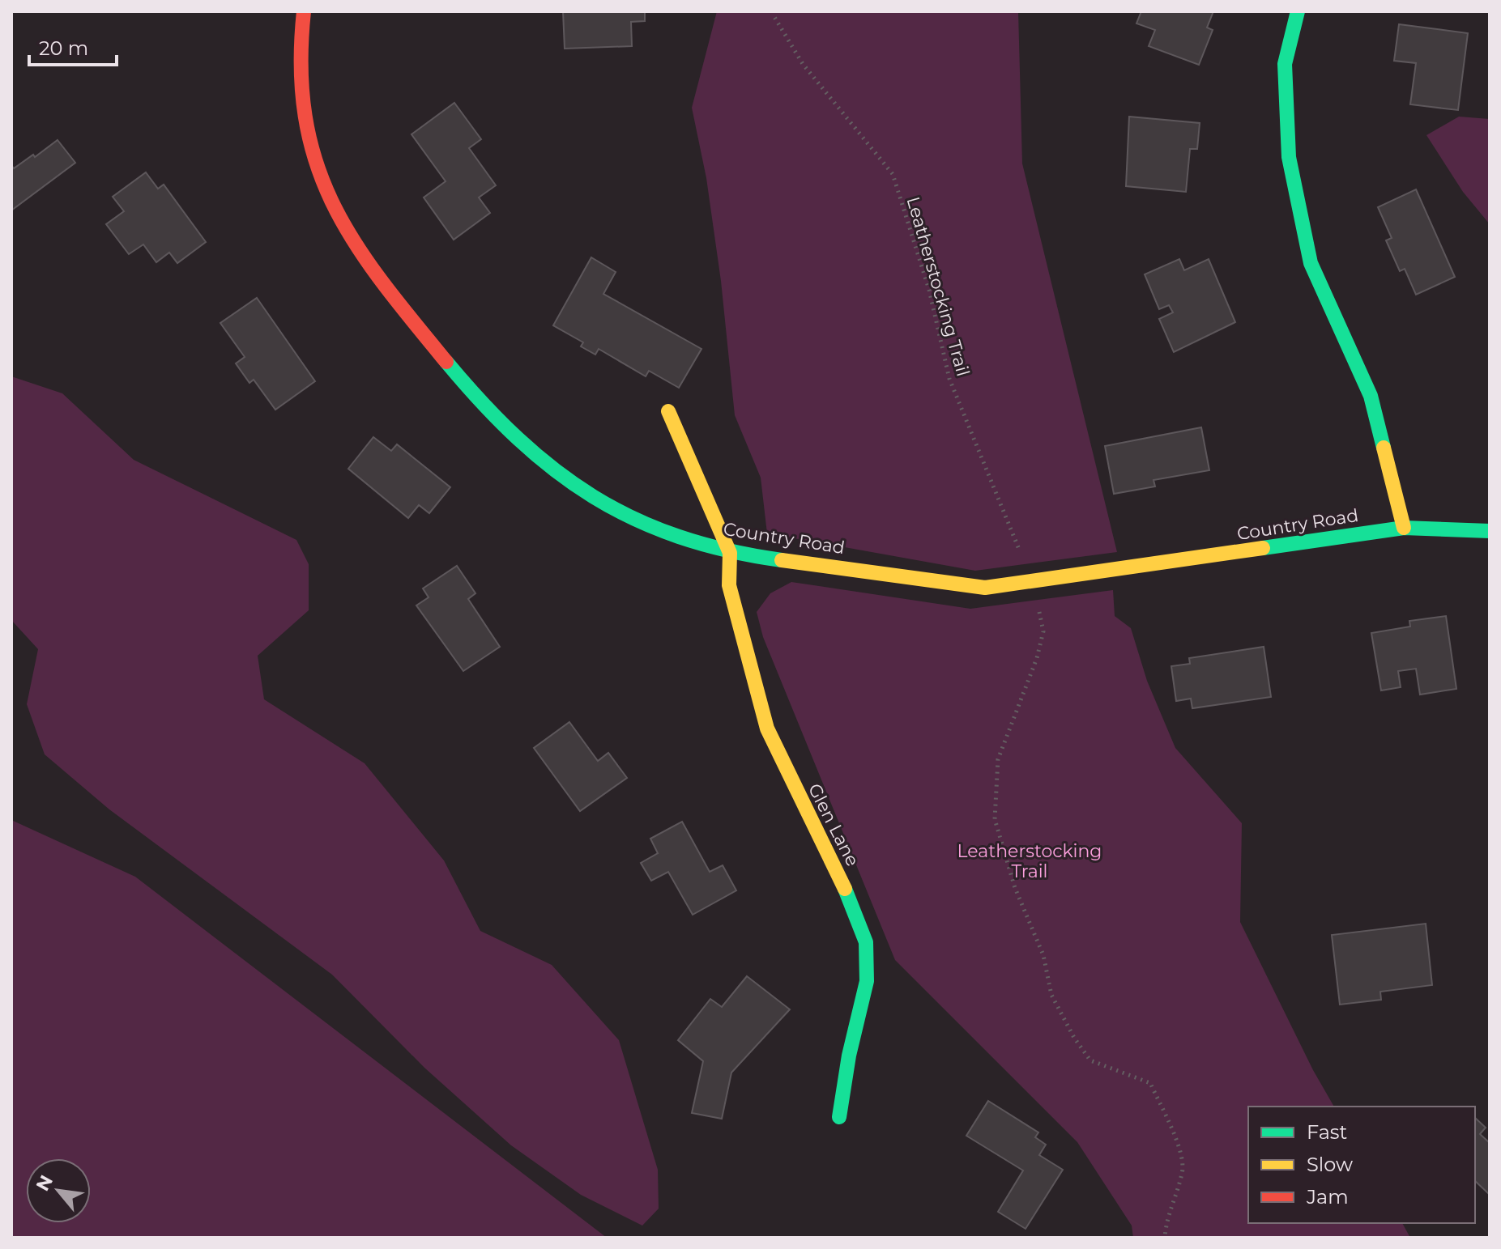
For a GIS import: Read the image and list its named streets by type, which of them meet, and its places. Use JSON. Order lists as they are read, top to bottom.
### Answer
{
  "streets": {
    "street": ["Country Road", "Glen Lane"],
    "path": ["Leatherstocking Trail"]
  },
  "crossings": [
    ["Country Road", "Glen Lane"]
  ],
  "parks": ["Leatherstocking Trail"],
  "legend": ["Fast", "Slow", "Jam"],
  "scale_bar": "20 m",
  "north": "top left"
}
